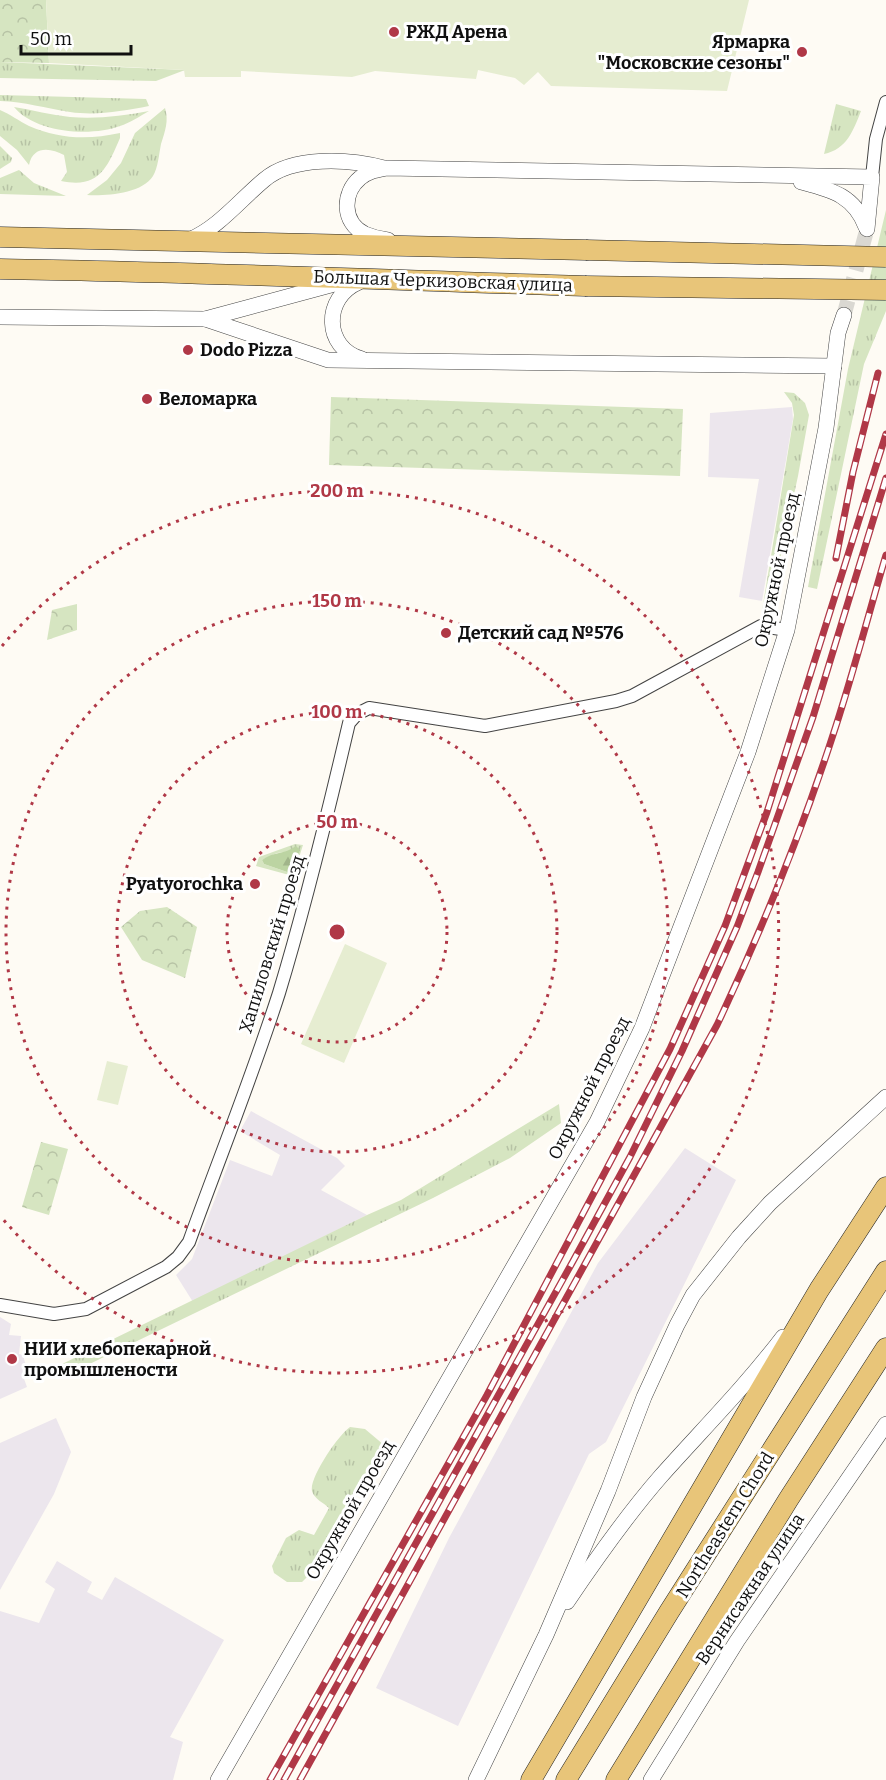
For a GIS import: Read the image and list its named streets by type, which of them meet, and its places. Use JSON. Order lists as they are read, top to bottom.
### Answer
{
  "streets": {
    "main road": ["Большая Черкизовская улица", "Northeastern Chord"],
    "street": ["Окружной проезд", "Хапиловский проезд", "Вернисажная улица"]
  },
  "crossings": [
    ["Окружной проезд", "Хапиловский проезд"]
  ],
  "places": [
    "РЖД Арена",
    "Ярмарка \"Московские сезоны\"",
    "Dodo Pizza",
    "Веломарка",
    "Детский сад №576",
    "Pyatyorochka",
    "НИИ хлебопекарной промышлености"
  ],
  "scale_bar": "50 m",
  "rings": [
    "200 m",
    "150 m",
    "100 m",
    "50 m"
  ]
}
